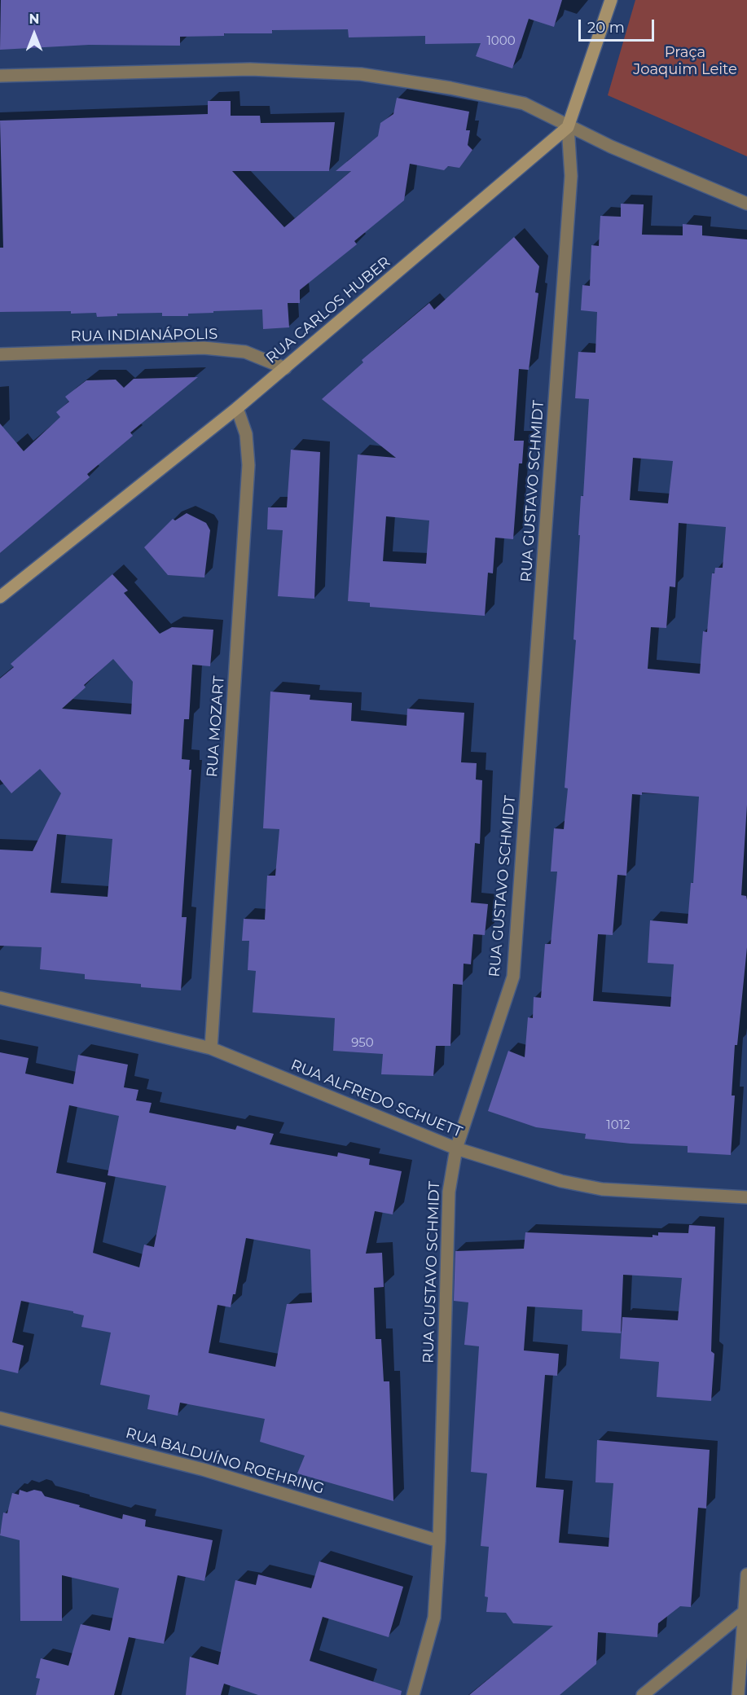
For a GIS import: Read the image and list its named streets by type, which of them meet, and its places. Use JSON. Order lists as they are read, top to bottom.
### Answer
{
  "streets": {
    "main road": ["RUA CARLOS HUBER"],
    "street": [
      "RUA INDIANÁPOLIS",
      "RUA GUSTAVO SCHMIDT",
      "RUA MOZART",
      "RUA ALFREDO SCHUETT",
      "RUA BALDUÍNO ROEHRING"
    ]
  },
  "crossings": [
    ["RUA CARLOS HUBER", "RUA INDIANÁPOLIS"],
    ["RUA CARLOS HUBER", "RUA GUSTAVO SCHMIDT"],
    ["RUA CARLOS HUBER", "RUA MOZART"],
    ["RUA GUSTAVO SCHMIDT", "RUA ALFREDO SCHUETT"],
    ["RUA GUSTAVO SCHMIDT", "RUA BALDUÍNO ROEHRING"],
    ["RUA MOZART", "RUA ALFREDO SCHUETT"]
  ],
  "parks": ["Praça Joaquim Leite"],
  "house_numbers": ["1000", "950", "1012"],
  "scale_bar": "20 m",
  "north": "top"
}
